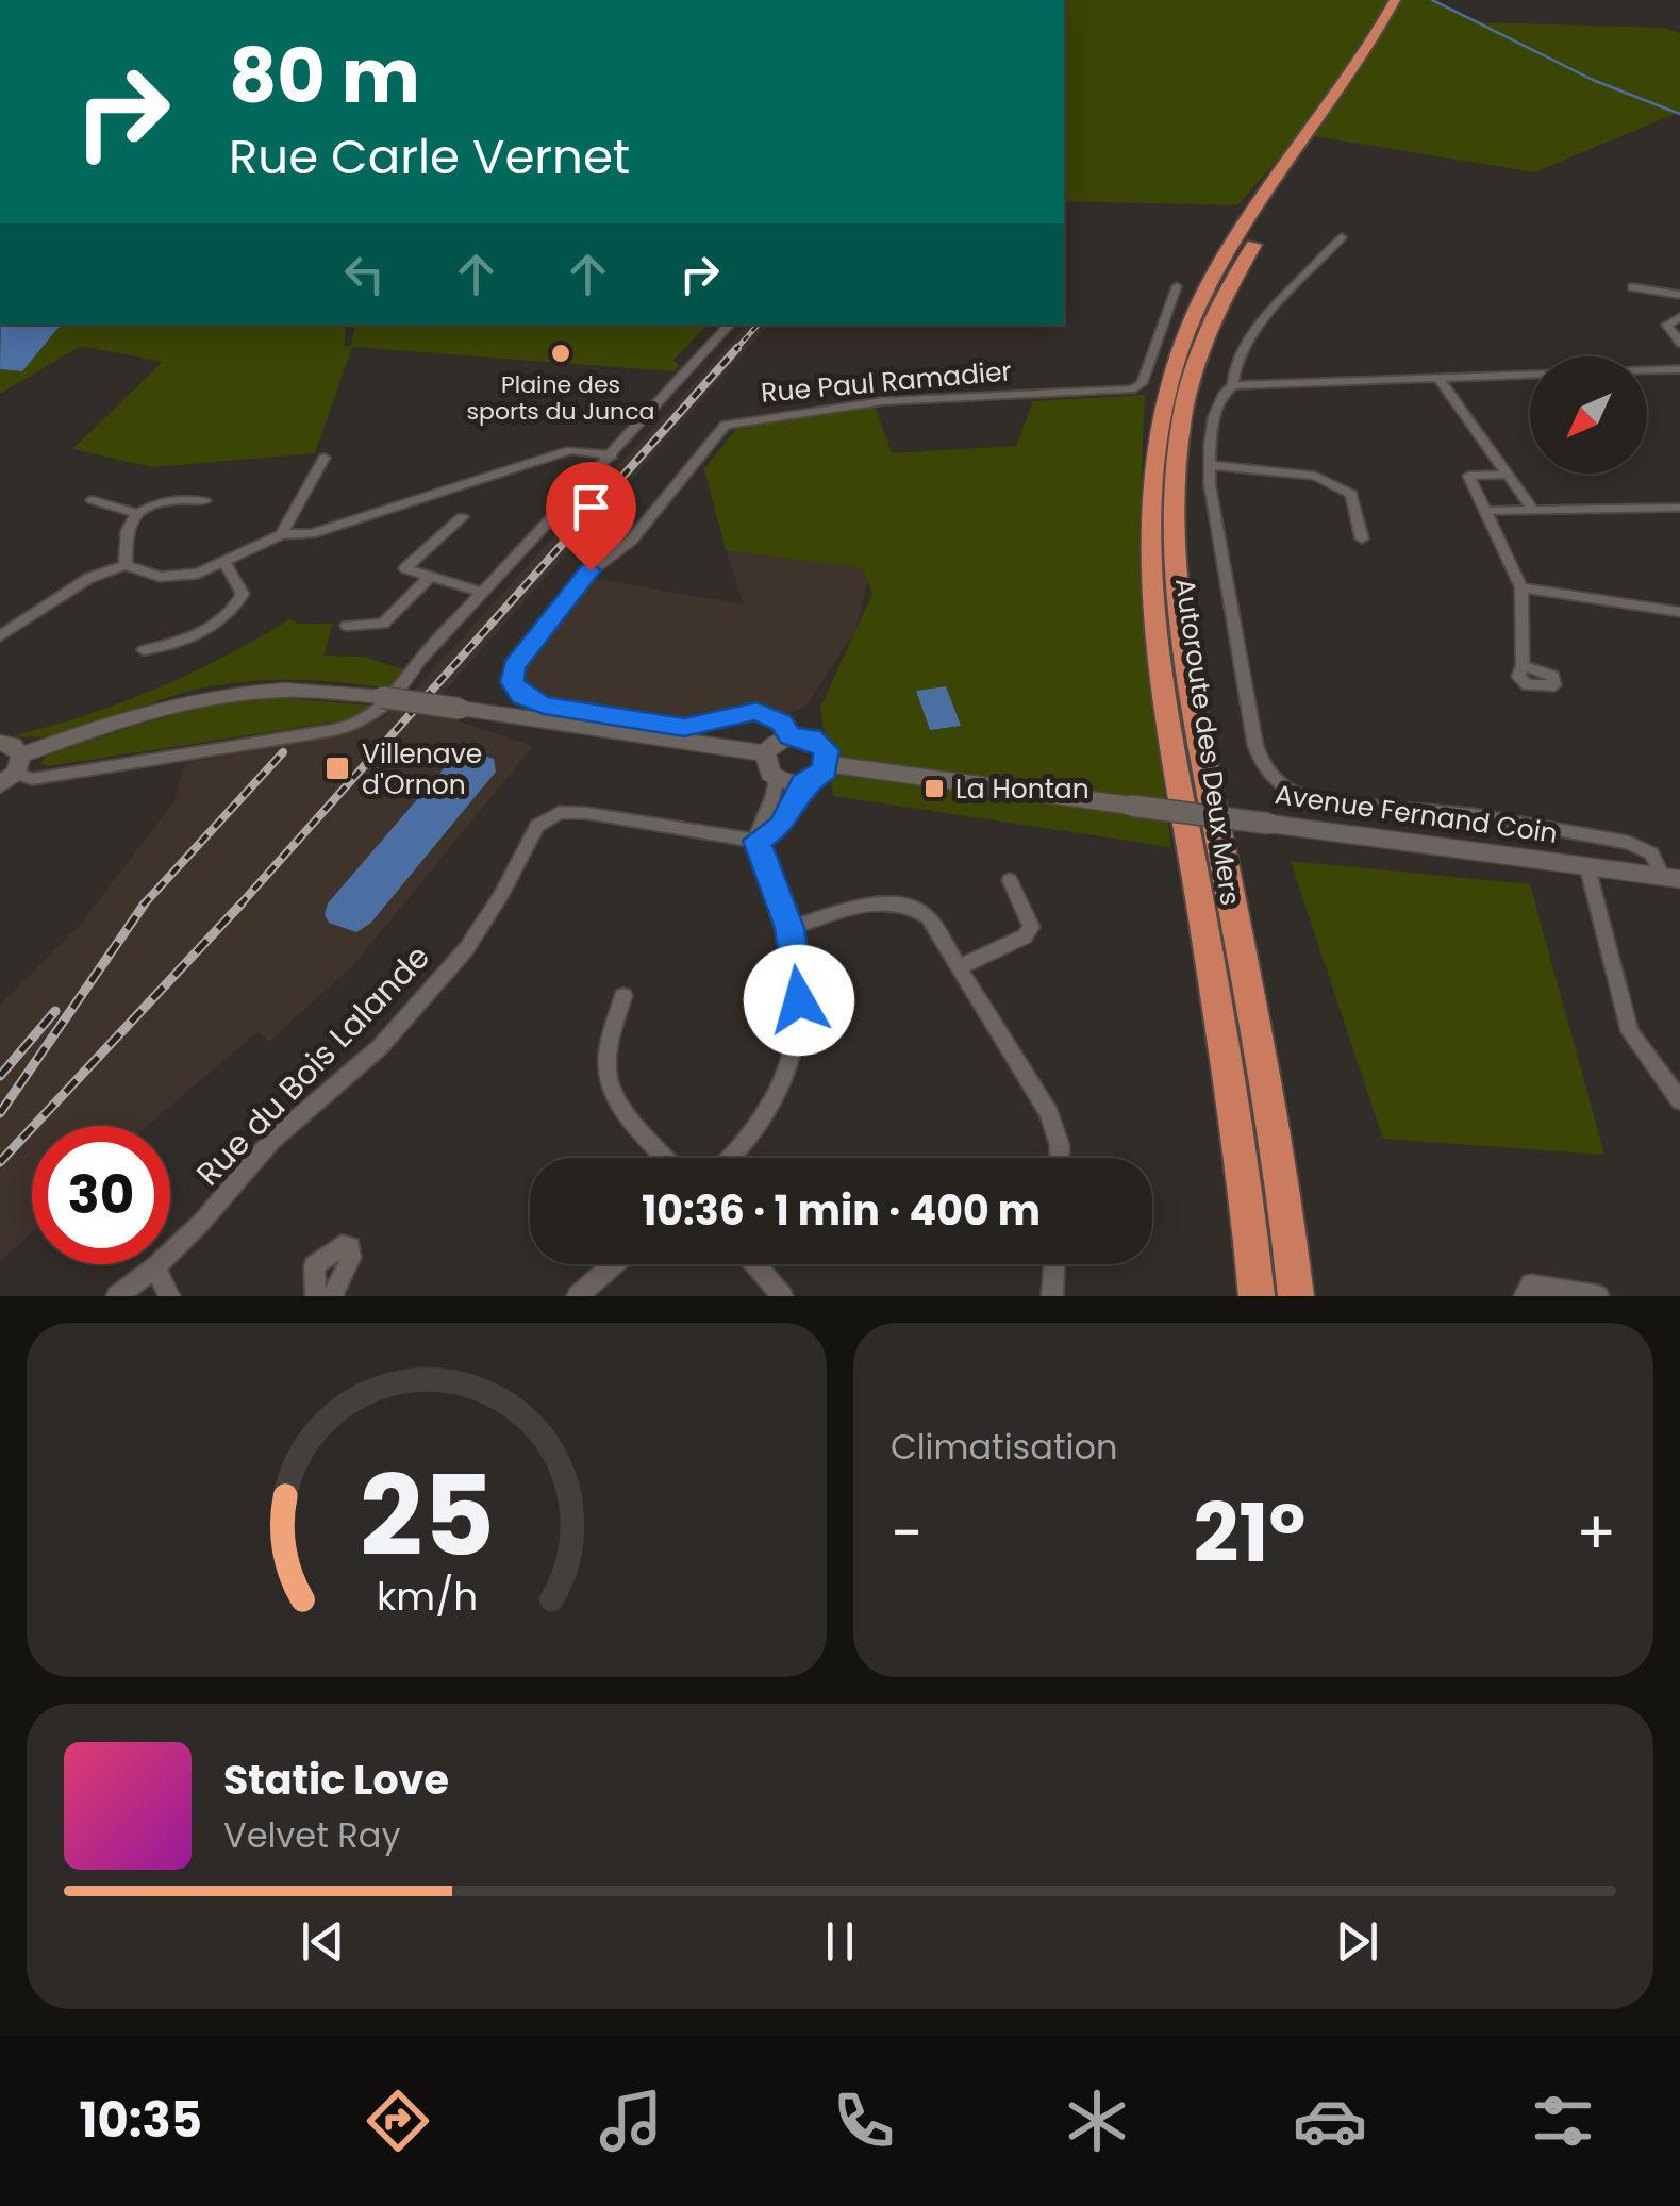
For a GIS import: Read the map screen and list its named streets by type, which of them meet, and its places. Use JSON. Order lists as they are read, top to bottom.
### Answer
{
  "streets": {
    "highway": ["Autoroute des Deux Mers"],
    "main road": ["Avenue Fernand Coin"],
    "street": ["Rue Paul Ramadier", "Rue du Bois Lalande"]
  },
  "crossings": [
    ["Rue Paul Ramadier", "Avenue Fernand Coin"]
  ],
  "places": {
    "other": ["Plaine des sports du Junca"],
    "transit": ["Villenave d'Ornon", "La Hontan"]
  },
  "north": "bottom left",
  "page": {
    "turn": ["80 m", "Rue Carle Vernet"],
    "limit": "30",
    "trip": "10:36 · 1 min · 400 m",
    "tile": "Climatisation",
    "heat": ["−", "21°", "+"],
    "song": ["Static Love", "Velvet Ray"],
    "tabs": "10:35",
    "gauge": ["25", "km/h"]
  }
}
